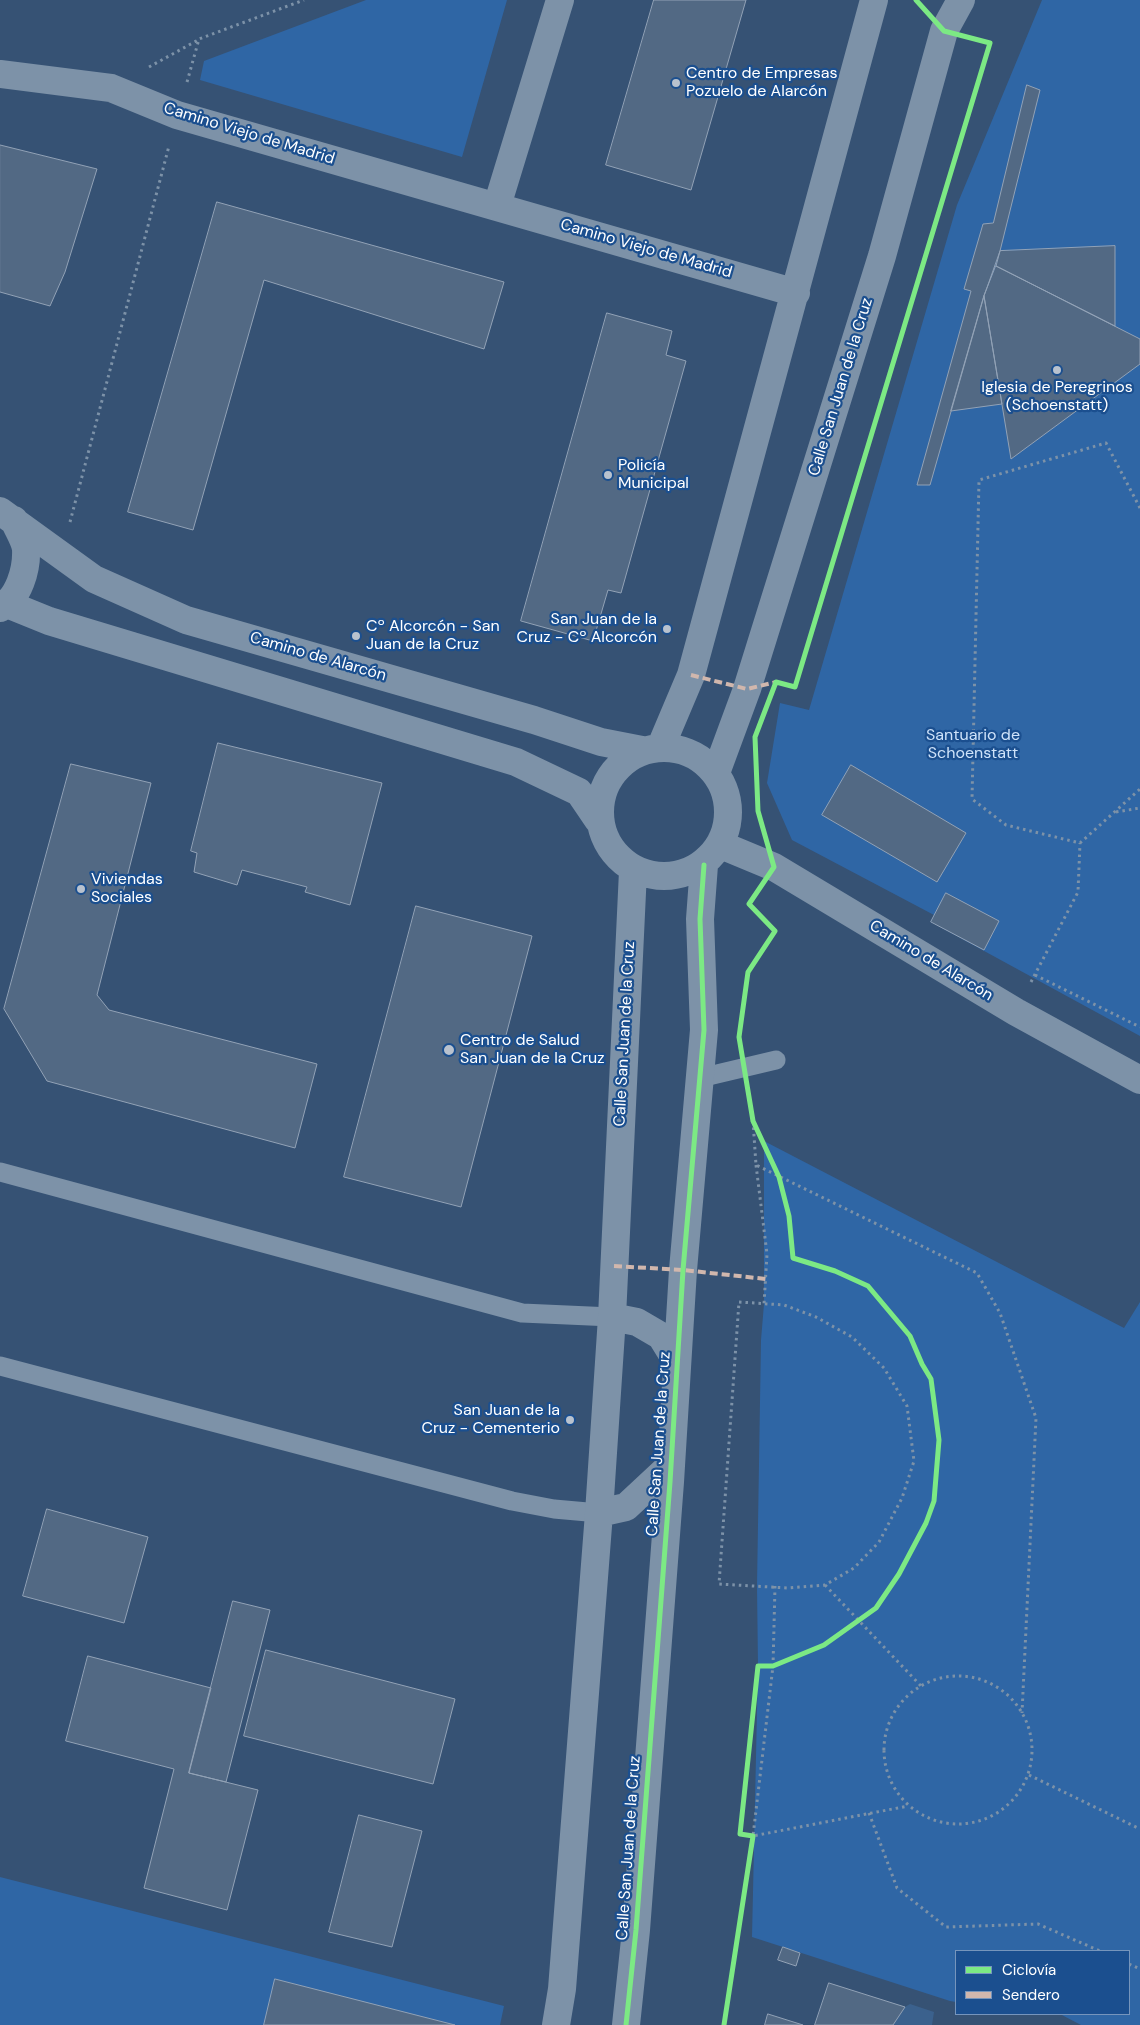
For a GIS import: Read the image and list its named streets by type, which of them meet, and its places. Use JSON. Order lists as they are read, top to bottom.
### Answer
{
  "streets": {
    "street": ["Camino Viejo de Madrid", "Calle San Juan de la Cruz", "Camino de Alarcón"]
  },
  "crossings": [
    ["Calle San Juan de la Cruz", "Camino de Alarcón"]
  ],
  "parks": ["Santuario de Schoenstatt"],
  "places": [
    "Centro de Empresas Pozuelo de Alarcón",
    "Iglesia de Peregrinos (Schoenstatt)",
    "Policía Municipal",
    "San Juan de la Cruz - Cº Alcorcón",
    "Cº Alcorcón - San Juan de la Cruz",
    "Viviendas Sociales",
    "Centro de Salud San Juan de la Cruz",
    "San Juan de la Cruz - Cementerio"
  ],
  "legend": ["Ciclovía", "Sendero"]
}
